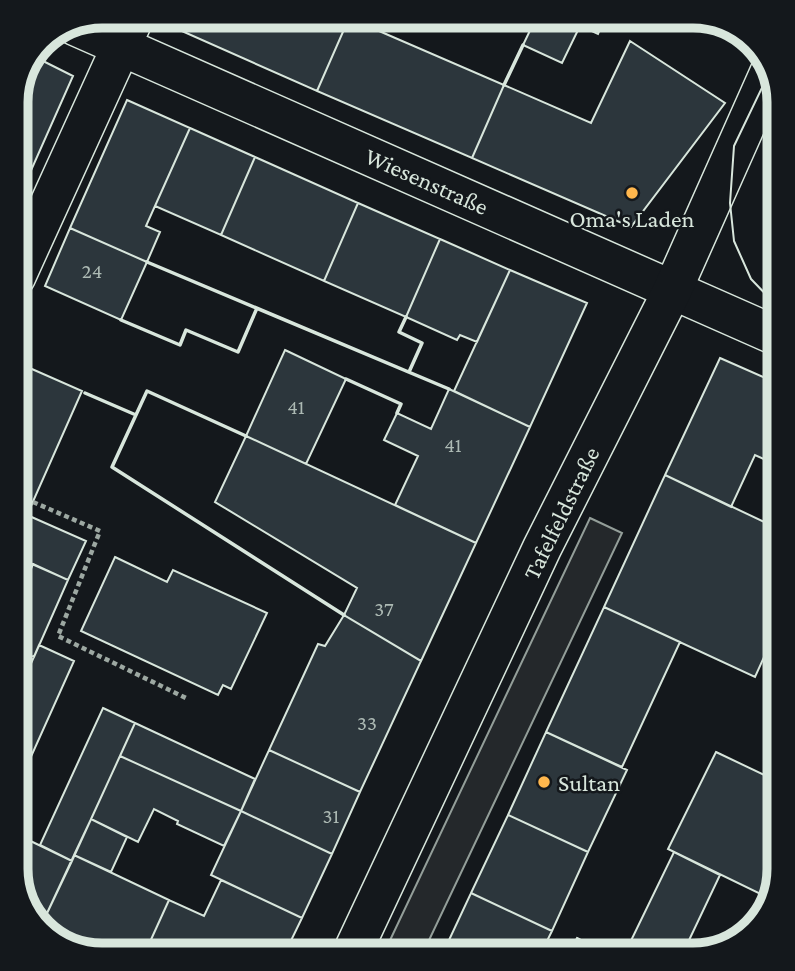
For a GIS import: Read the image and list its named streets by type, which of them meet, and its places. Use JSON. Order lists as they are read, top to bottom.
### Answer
{
  "streets": {
    "street": ["Wiesenstraße", "Tafelfeldstraße"]
  },
  "crossings": [
    ["Wiesenstraße", "Tafelfeldstraße"]
  ],
  "places": ["Oma's Laden", "Sultan"],
  "house_numbers": [
    "24",
    "41",
    "41",
    "37",
    "33",
    "31"
  ]
}
